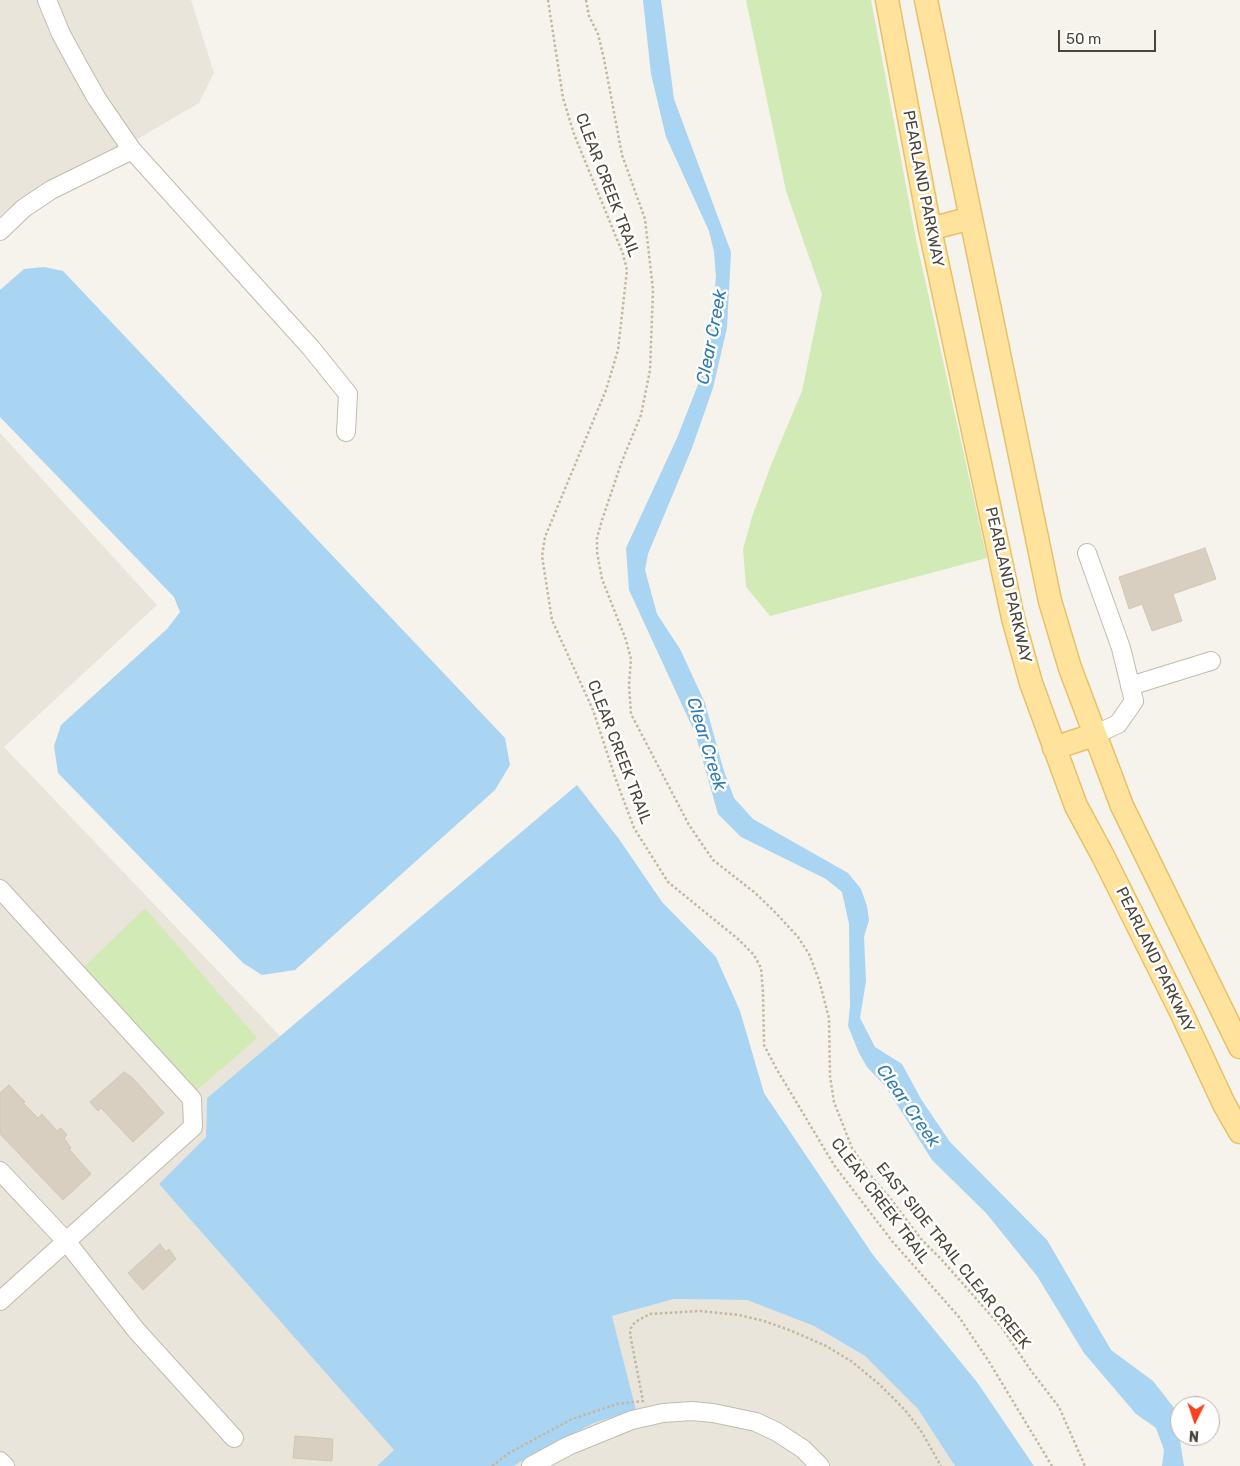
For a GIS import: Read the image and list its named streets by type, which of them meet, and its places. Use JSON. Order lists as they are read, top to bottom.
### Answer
{
  "streets": {
    "main road": ["PEARLAND PARKWAY"],
    "path": ["CLEAR CREEK TRAIL", "EAST SIDE TRAIL CLEAR CREEK"]
  },
  "water": ["Clear Creek"],
  "scale_bar": "50 m",
  "north": "bottom"
}
